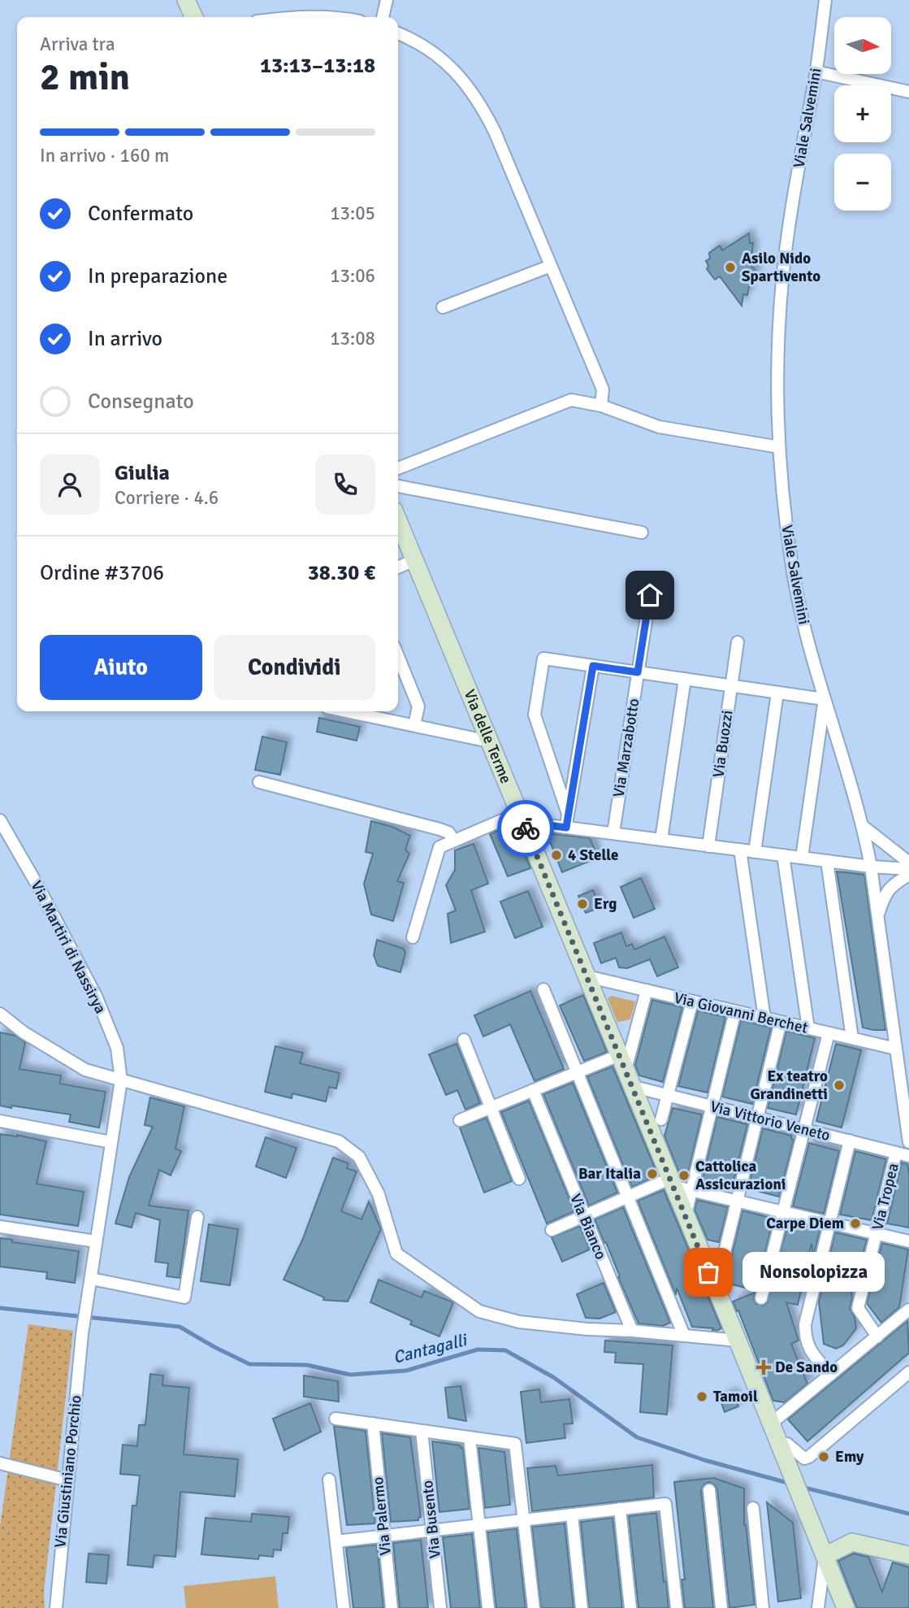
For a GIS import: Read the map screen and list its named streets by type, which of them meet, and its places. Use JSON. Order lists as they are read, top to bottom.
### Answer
{
  "streets": {
    "main road": ["Via delle Terme"],
    "street": [
      "Viale Salvemini",
      "Via Buozzi",
      "Via Marzabotto",
      "Via Martiri di Nassirya",
      "Via Giovanni Berchet",
      "Via Vittorio Veneto",
      "Via Tropea",
      "Via Bianco",
      "Via Giustiniano Porchio",
      "Via Palermo",
      "Via Busento"
    ]
  },
  "crossings": [
    ["Viale Salvemini", "Via Giovanni Berchet"],
    ["Via delle Terme", "Via Giovanni Berchet"],
    ["Via delle Terme", "Via Vittorio Veneto"],
    ["Via Vittorio Veneto", "Via Tropea"]
  ],
  "water": ["Cantagalli"],
  "places": {
    "other": [
      "Asilo Nido Spartivento",
      "4 Stelle",
      "Erg",
      "Ex teatro Grandinetti",
      "Bar Italia",
      "Cattolica Assicurazioni",
      "Carpe Diem",
      "Nonsolopizza",
      "Tamoil",
      "Emy"
    ],
    "health": ["De Sando"]
  },
  "north": "right",
  "page": {
    "map_buttons": ["+", "−"],
    "heading": ["2 min", "Arriva tra", "13:13–13:18"],
    "panel": [
      "Giulia",
      "Corriere · 4.6",
      "Ordine #3706",
      "38.30 €"
    ],
    "bar": "In arrivo · 160 m",
    "list": [
      ["Confermato", "13:05"],
      ["In preparazione", "13:06"],
      ["In arrivo", "13:08"],
      "Consegnato"
    ],
    "buttons": ["Aiuto", "Condividi"],
    "bubble": "Nonsolopizza"
  }
}
